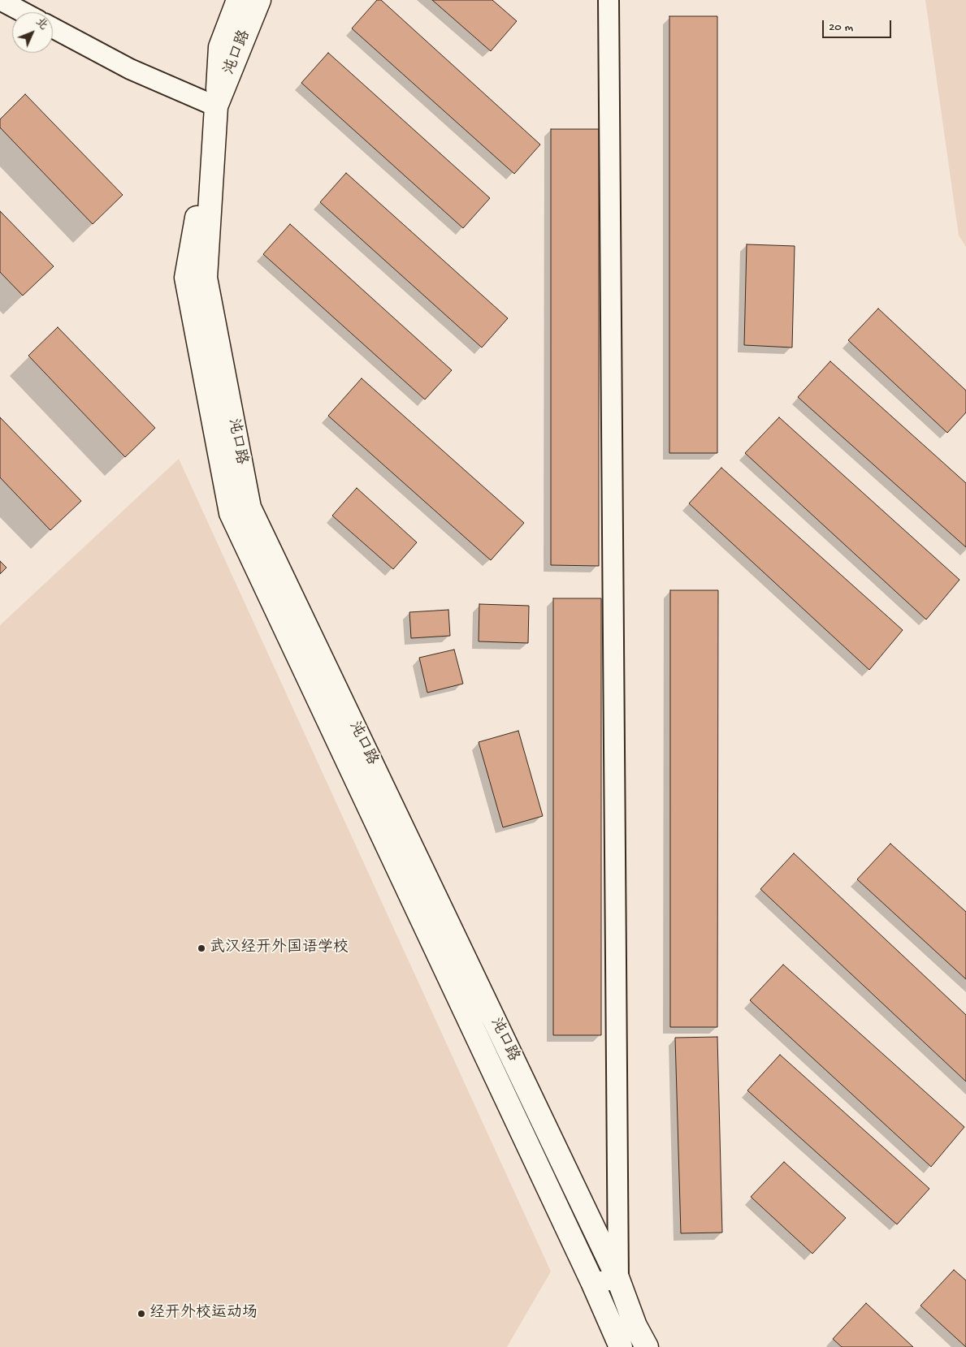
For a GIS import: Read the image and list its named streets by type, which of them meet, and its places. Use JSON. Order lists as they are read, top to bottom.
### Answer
{
  "streets": {
    "main road": ["沌口路"]
  },
  "places": ["武汉经开外国语学校", "经开外校运动场"],
  "scale_bar": "20 m",
  "north": "top right"
}
